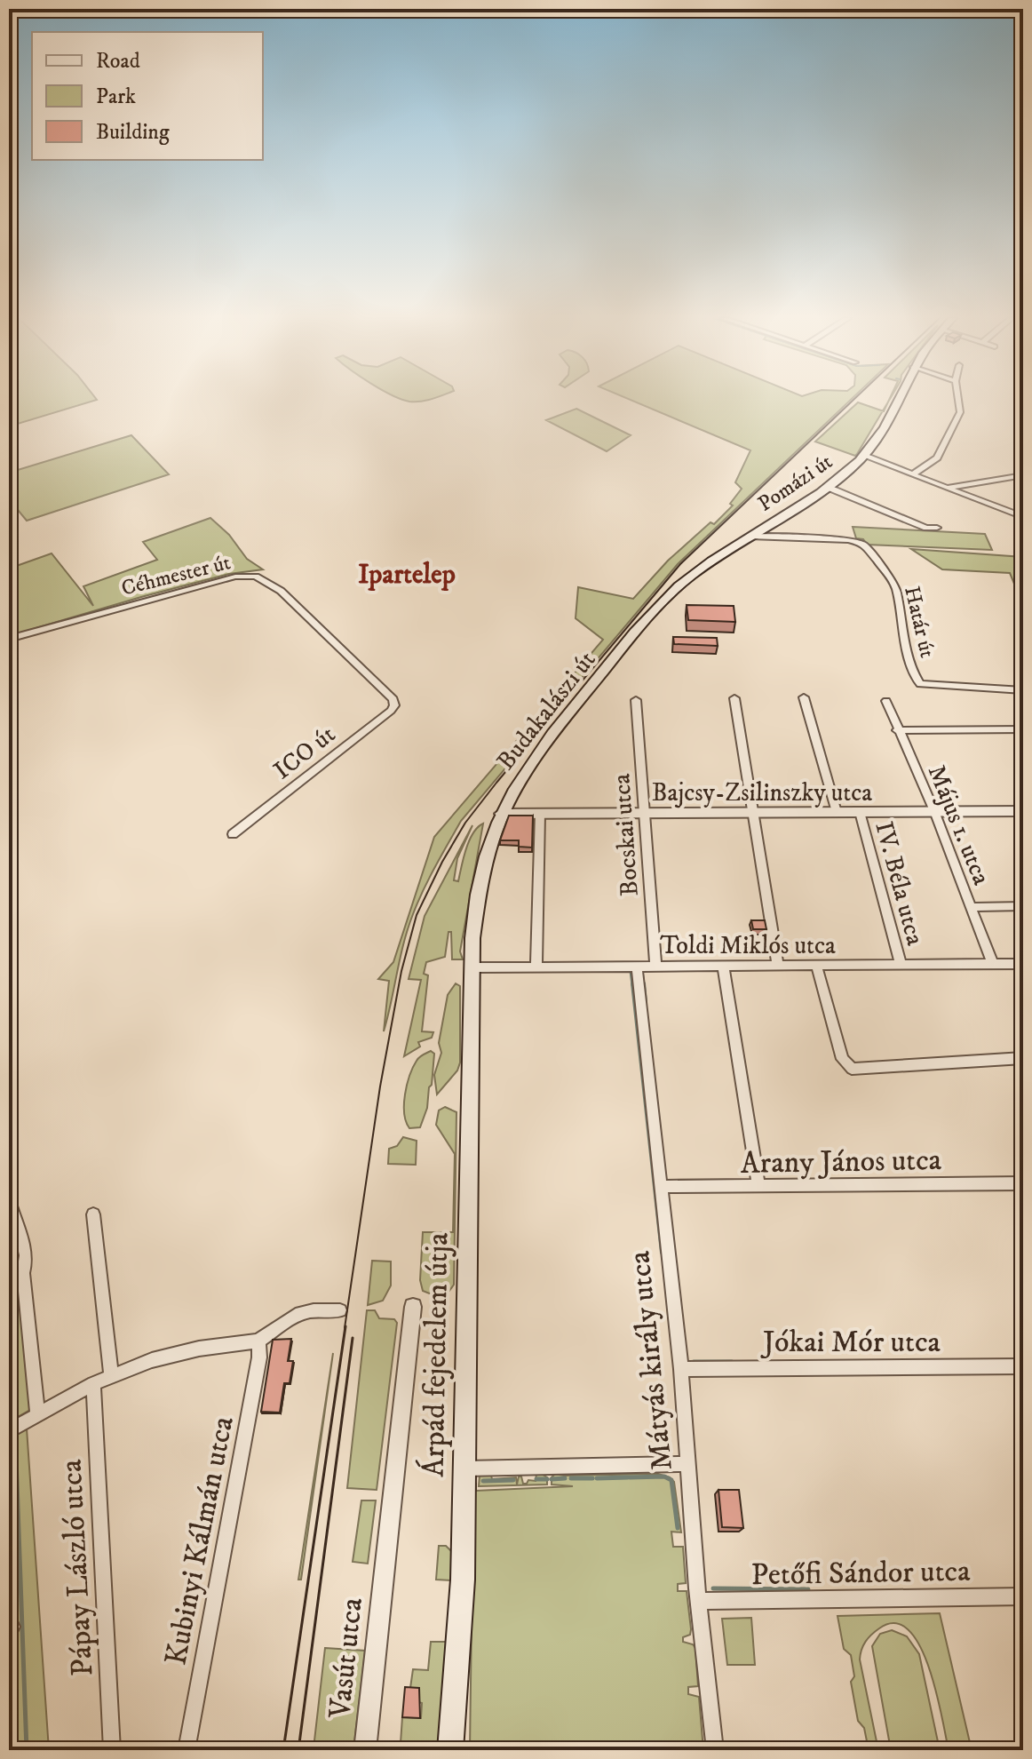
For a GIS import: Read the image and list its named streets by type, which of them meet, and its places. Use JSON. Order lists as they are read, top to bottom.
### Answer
{
  "streets": {
    "main road": ["Pomázi út", "Budakalászi út", "Árpád fejedelem útja"],
    "street": [
      "Céhmester út",
      "Határ út",
      "ICO út",
      "Bajcsy-Zsilinszky utca",
      "Május 1. utca",
      "Bocskai utca",
      "IV. Béla utca",
      "Toldi Miklós utca",
      "Arany János utca",
      "Jókai Mór utca",
      "Mátyás király utca",
      "Kubinyi Kálmán utca",
      "Pápay László utca",
      "Petőfi Sándor utca",
      "Vasút utca"
    ]
  },
  "crossings": [
    ["Pomázi út", "Határ út"],
    ["Pomázi út", "Budakalászi út"],
    ["Céhmester út", "ICO út"],
    ["Határ út", "Budakalászi út"],
    ["Budakalászi út", "Bajcsy-Zsilinszky utca"],
    ["Budakalászi út", "Toldi Miklós utca"],
    ["Budakalászi út", "Árpád fejedelem útja"],
    ["Bajcsy-Zsilinszky utca", "Május 1. utca"],
    ["Bajcsy-Zsilinszky utca", "Bocskai utca"],
    ["Bajcsy-Zsilinszky utca", "IV. Béla utca"],
    ["Május 1. utca", "Toldi Miklós utca"],
    ["Bocskai utca", "Toldi Miklós utca"],
    ["IV. Béla utca", "Toldi Miklós utca"],
    ["Toldi Miklós utca", "Árpád fejedelem útja"],
    ["Toldi Miklós utca", "Mátyás király utca"],
    ["Arany János utca", "Mátyás király utca"],
    ["Jókai Mór utca", "Mátyás király utca"],
    ["Mátyás király utca", "Petőfi Sándor utca"]
  ],
  "districts": ["Ipartelep"],
  "legend": ["Road", "Park", "Building"]
}
